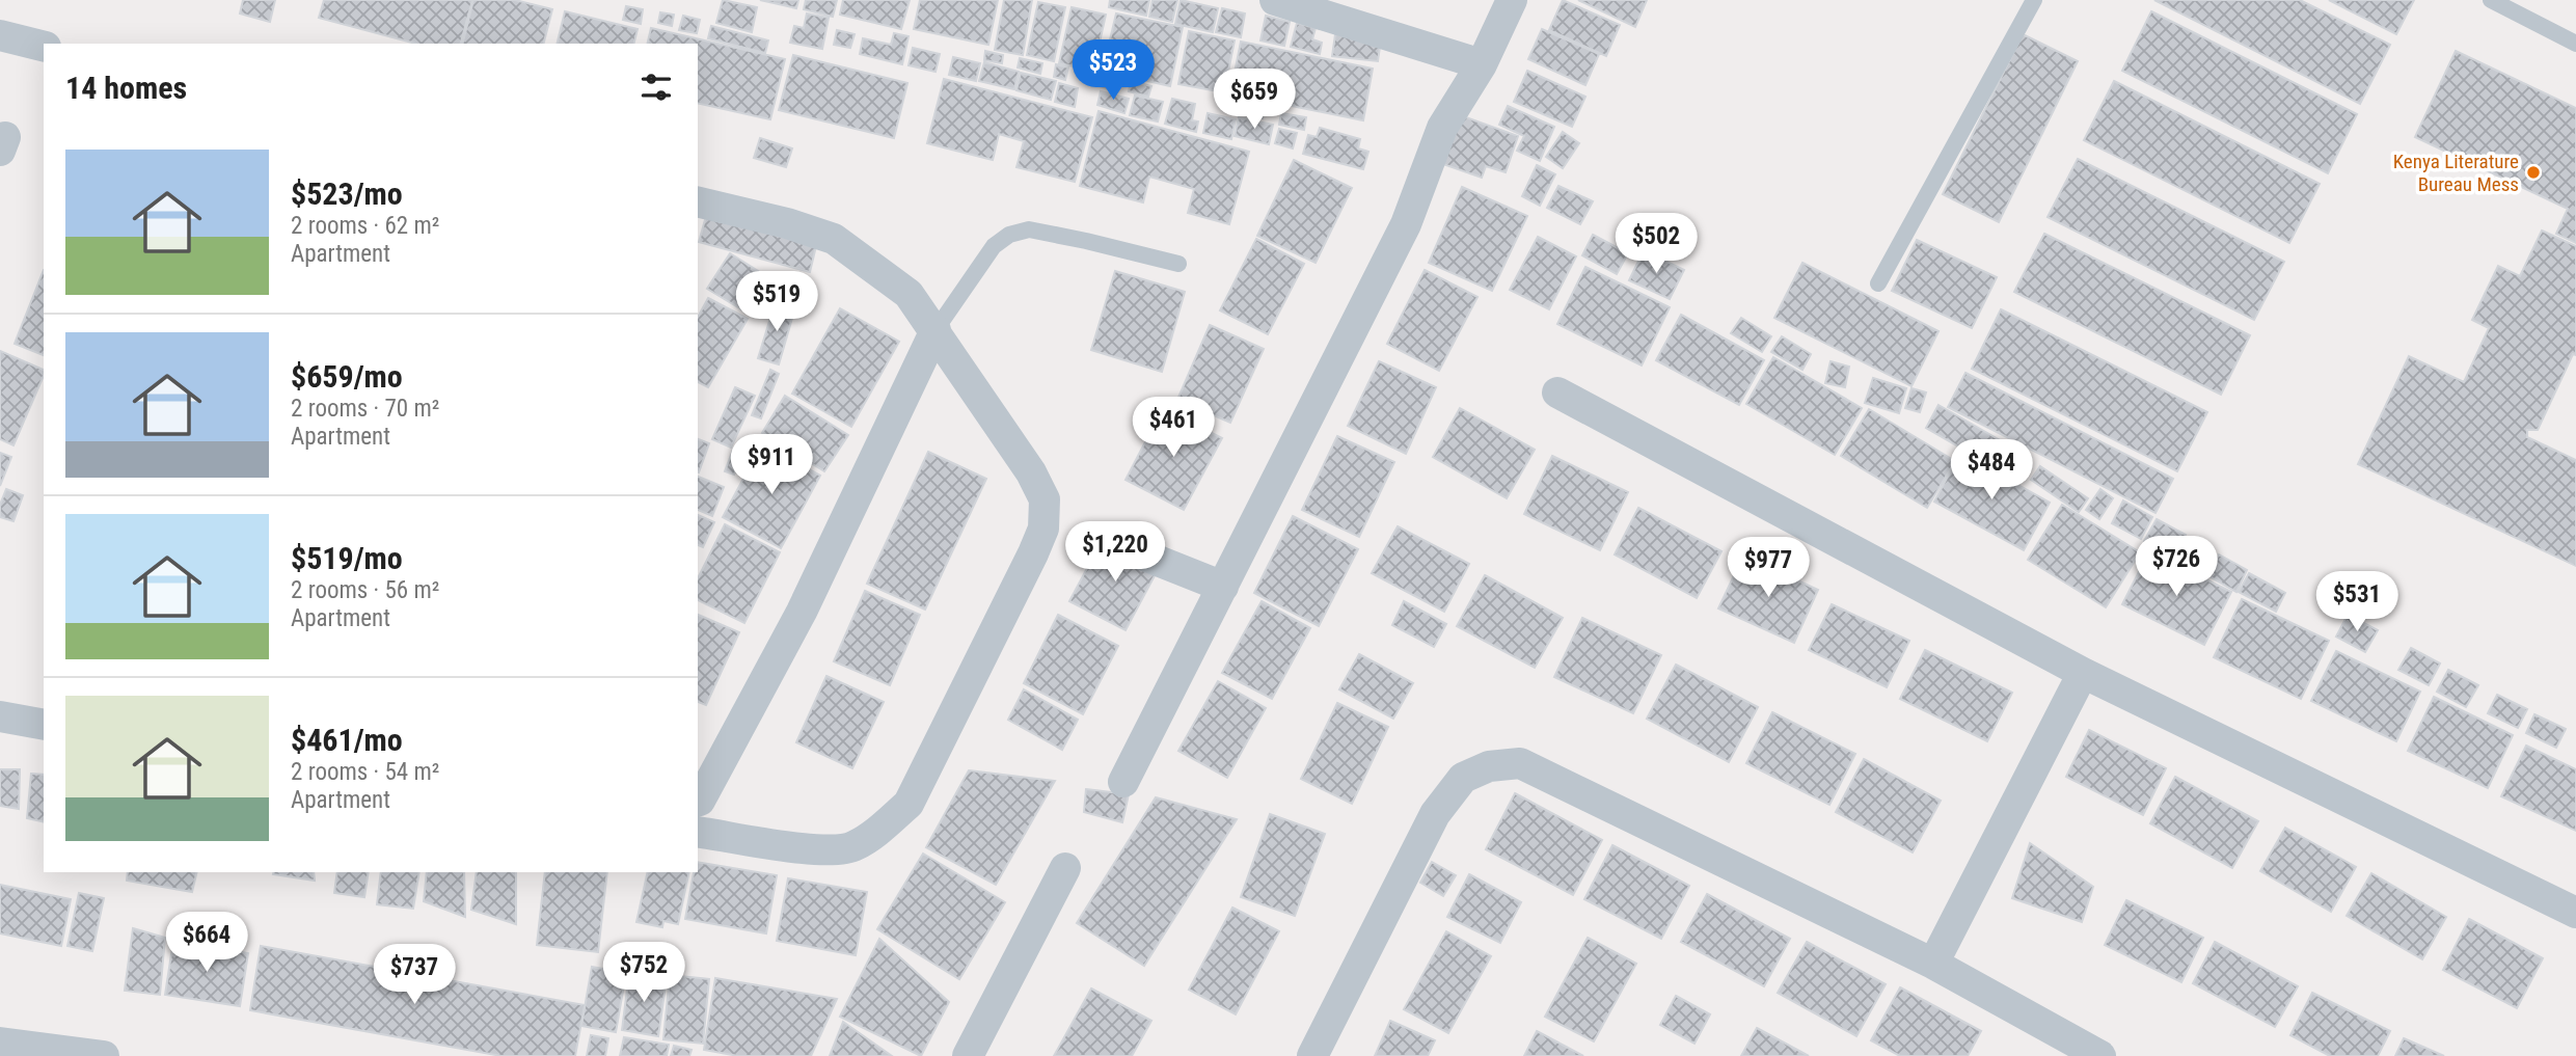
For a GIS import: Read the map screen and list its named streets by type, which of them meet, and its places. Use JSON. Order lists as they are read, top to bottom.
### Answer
{
  "places": ["Kenya Literature Bureau Mess"],
  "page": {
    "price": [
      "$523",
      "$659",
      "$502",
      "$519",
      "$461",
      "$911",
      "$484",
      "$1,220",
      "$726",
      "$977",
      "$531",
      "$664",
      "$752",
      "$737"
    ],
    "heading": "14 homes",
    "list": [
      {
        "name": "$523/mo",
        "note": "2 rooms · 62 m² · Apartment"
      },
      {
        "name": "$659/mo",
        "note": "2 rooms · 70 m² · Apartment"
      },
      {
        "name": "$519/mo",
        "note": "2 rooms · 56 m² · Apartment"
      },
      {
        "name": "$461/mo",
        "note": "2 rooms · 54 m² · Apartment"
      }
    ]
  }
}
